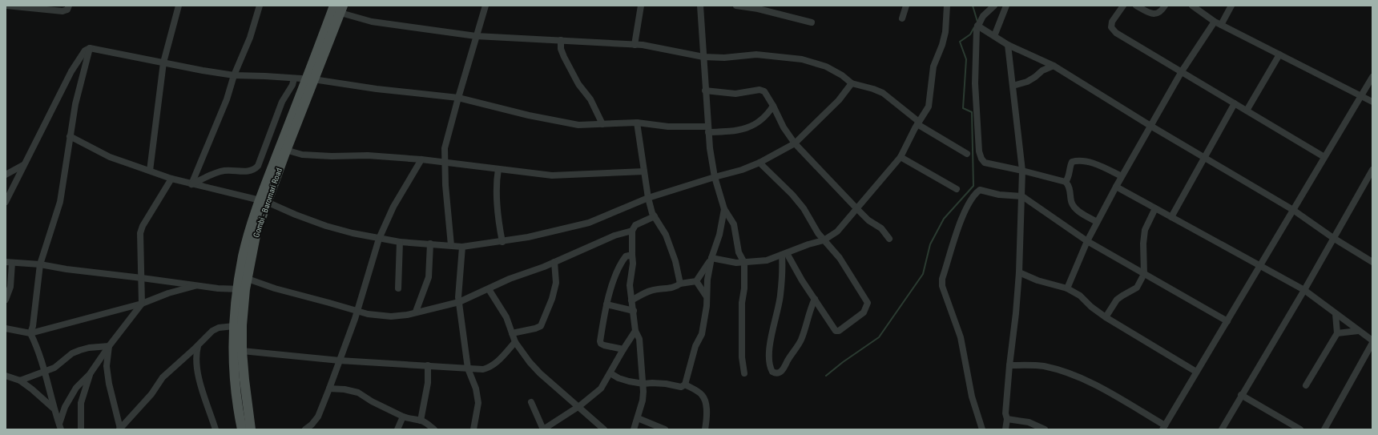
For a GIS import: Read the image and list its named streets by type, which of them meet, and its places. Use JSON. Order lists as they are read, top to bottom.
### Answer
{
  "streets": {
    "main road": ["Gombi - Baromari Road"]
  }
}
